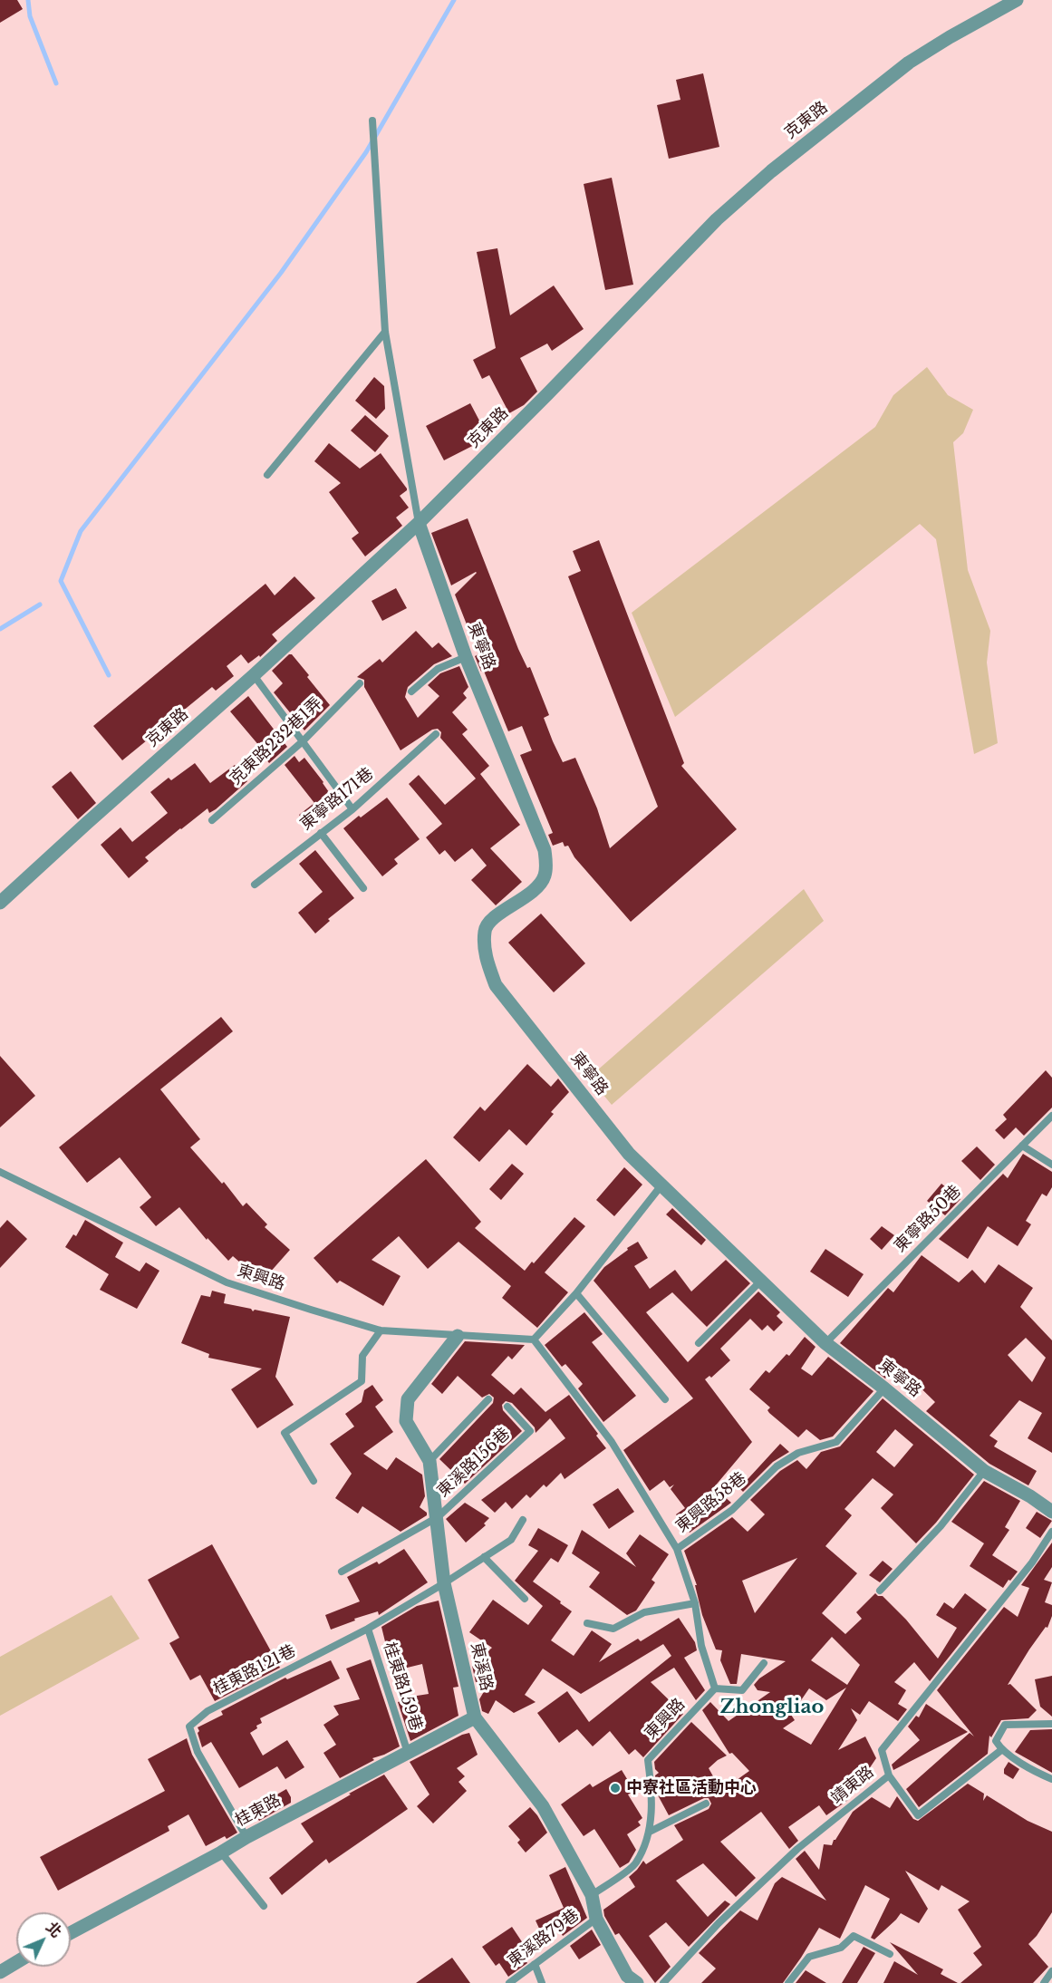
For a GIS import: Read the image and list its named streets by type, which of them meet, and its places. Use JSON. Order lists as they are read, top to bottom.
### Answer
{
  "streets": {
    "street": [
      "克東路",
      "東寧路",
      "東溪路",
      "桂東路"
    ],
    "lane": [
      "克東路232巷1弄",
      "東寧路171巷",
      "東寧路50巷",
      "東興路",
      "東溪路156巷",
      "東興路58巷",
      "桂東路121巷",
      "桂東路159巷",
      "靖東路",
      "東溪路79巷"
    ]
  },
  "crossings": [
    ["克東路", "東寧路"],
    ["東寧路", "東寧路50巷"],
    ["東寧路", "東興路58巷"],
    ["東興路", "東興路58巷"],
    ["東興路", "東溪路"],
    ["東溪路156巷", "東溪路"],
    ["東溪路", "桂東路121巷"],
    ["東溪路", "桂東路"],
    ["東溪路", "東溪路79巷"],
    ["桂東路121巷", "桂東路159巷"],
    ["桂東路121巷", "桂東路"],
    ["桂東路159巷", "桂東路"]
  ],
  "districts": ["Zhongliao"],
  "places": ["中寮社區活動中心"],
  "north": "top right"
}
